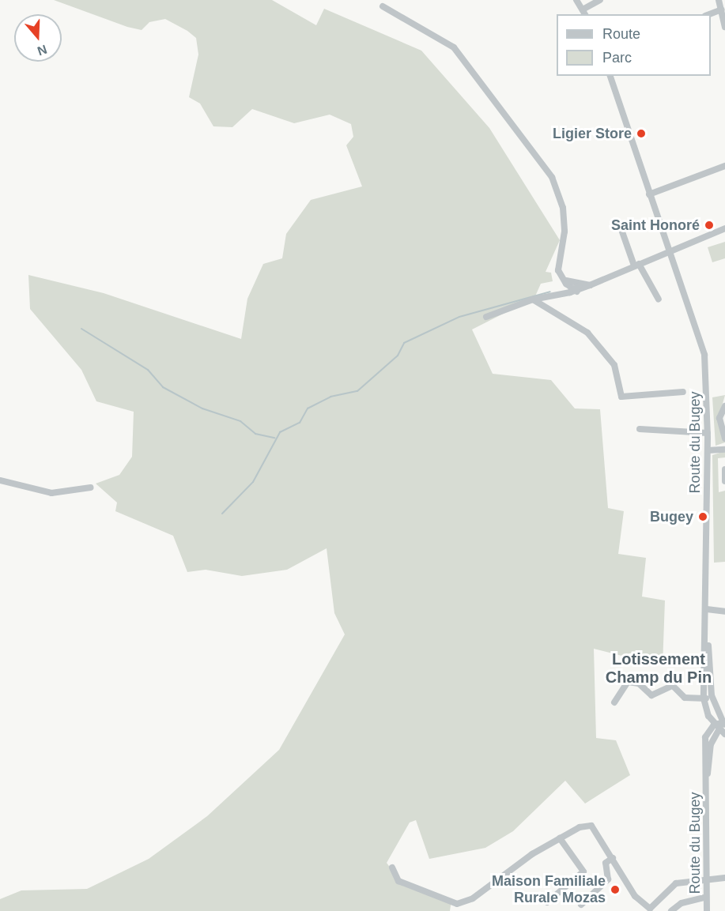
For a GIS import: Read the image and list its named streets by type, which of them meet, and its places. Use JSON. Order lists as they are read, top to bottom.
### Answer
{
  "streets": {
    "street": ["Route du Bugey"]
  },
  "districts": ["Lotissement Champ du Pin"],
  "places": [
    "Ligier Store",
    "Saint Honoré",
    "Bugey",
    "Maison Familiale Rurale Mozas"
  ],
  "legend": ["Route", "Parc"],
  "north": "bottom"
}
